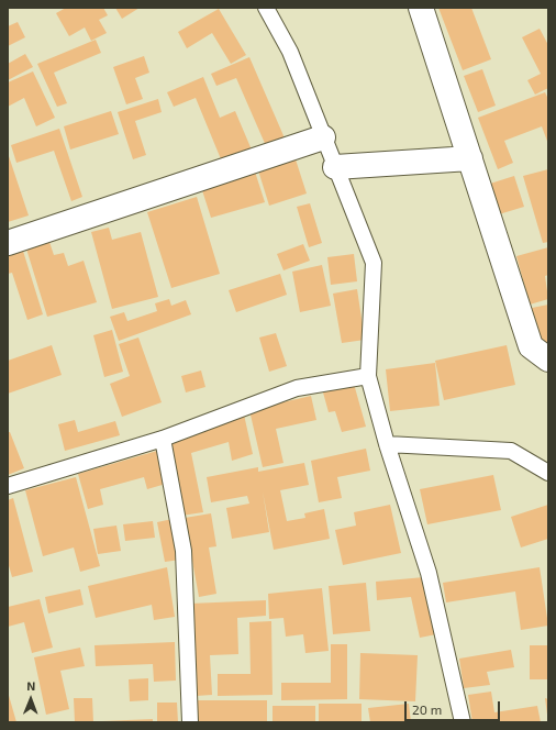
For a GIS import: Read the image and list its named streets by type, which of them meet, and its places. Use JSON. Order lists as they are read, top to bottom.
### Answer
{
  "scale_bar": "20 m",
  "north": "top"
}
